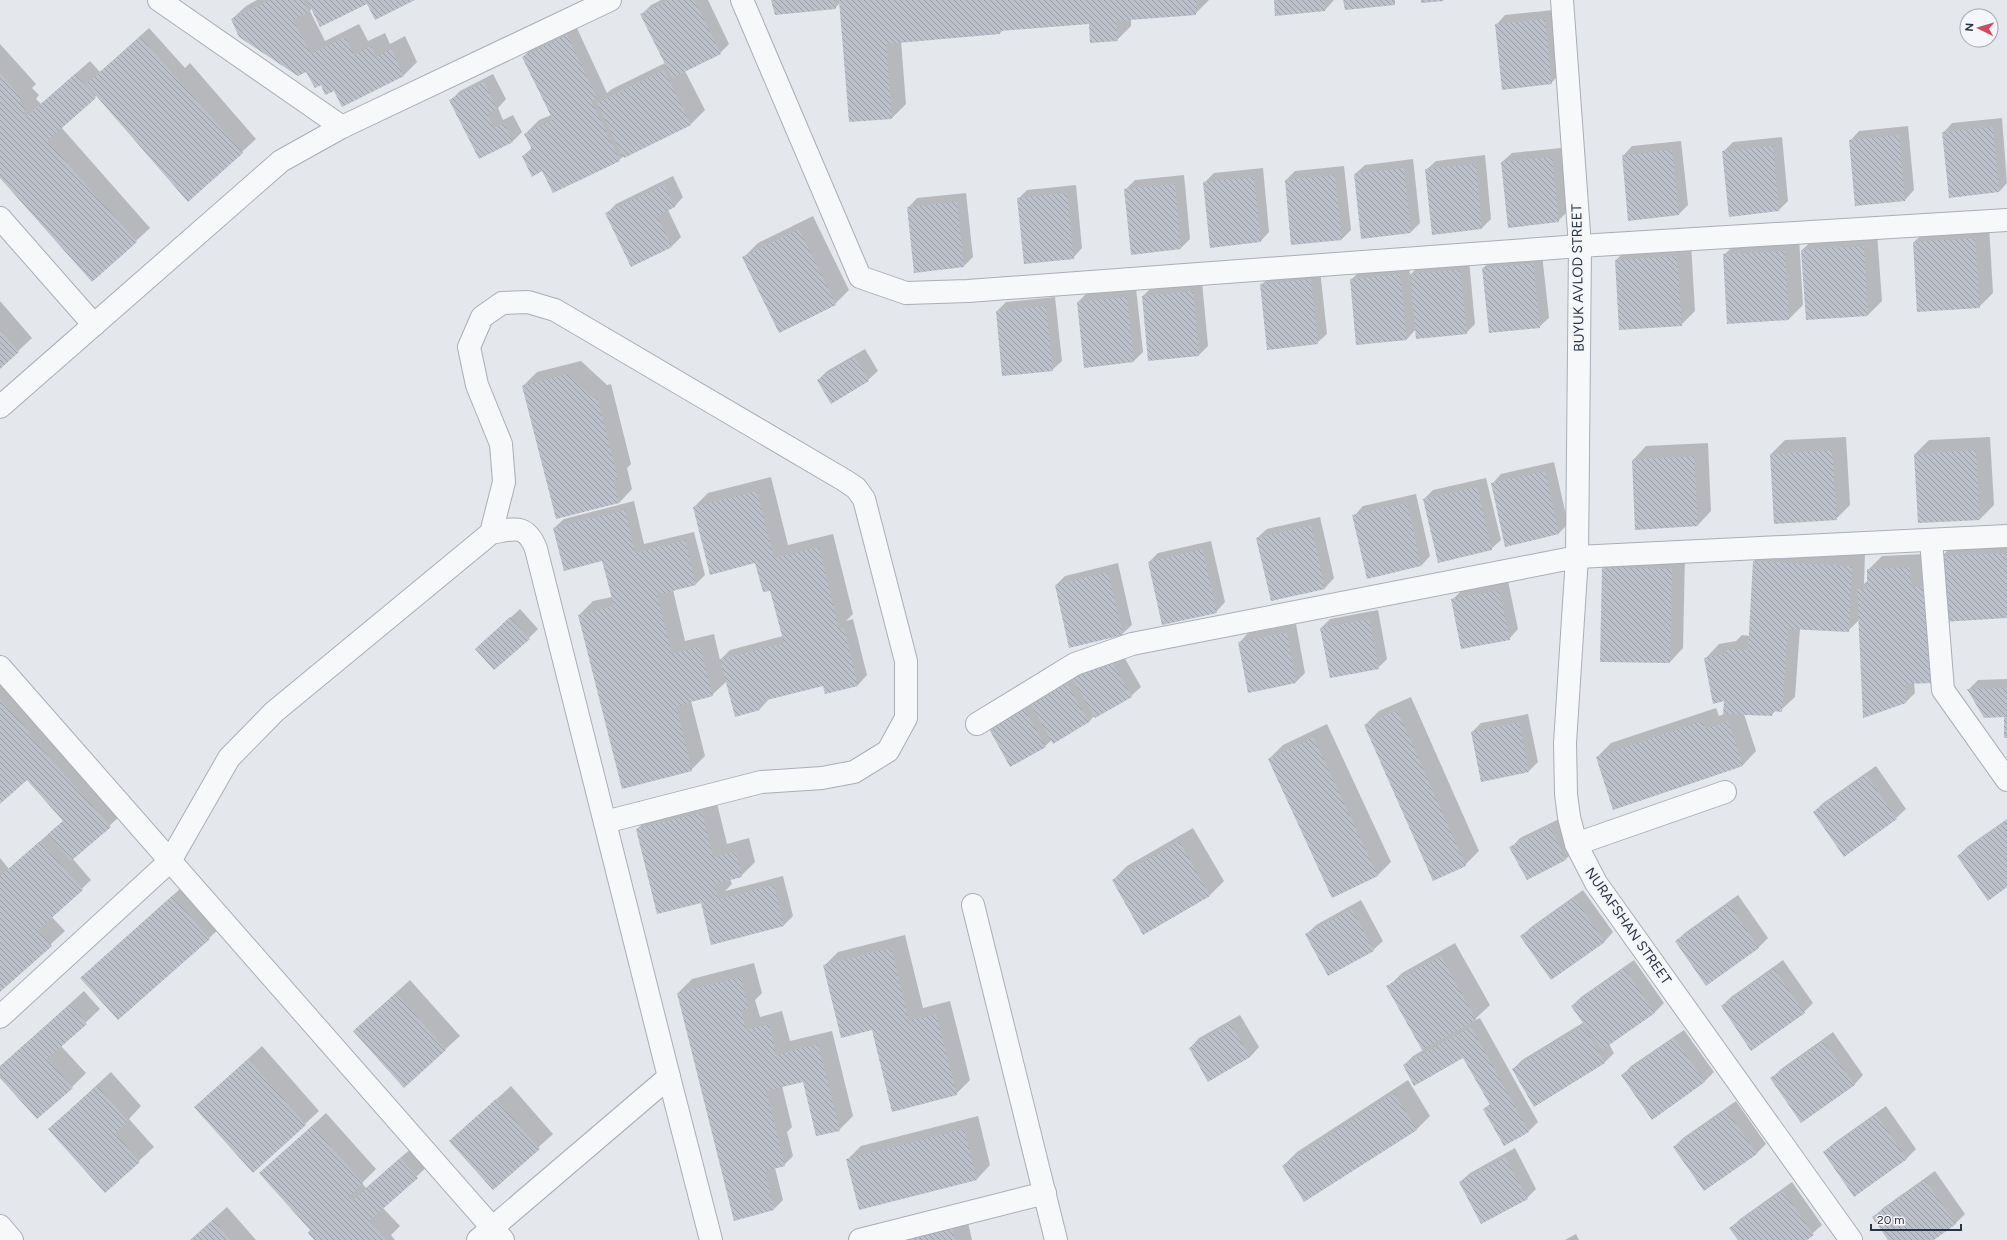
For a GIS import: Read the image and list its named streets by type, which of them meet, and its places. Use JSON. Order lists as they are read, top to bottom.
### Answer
{
  "streets": {
    "street": ["BUYUK AVLOD STREET", "NURAFSHAN STREET"]
  },
  "crossings": [
    ["BUYUK AVLOD STREET", "NURAFSHAN STREET"]
  ],
  "scale_bar": "20 m",
  "north": "left"
}
